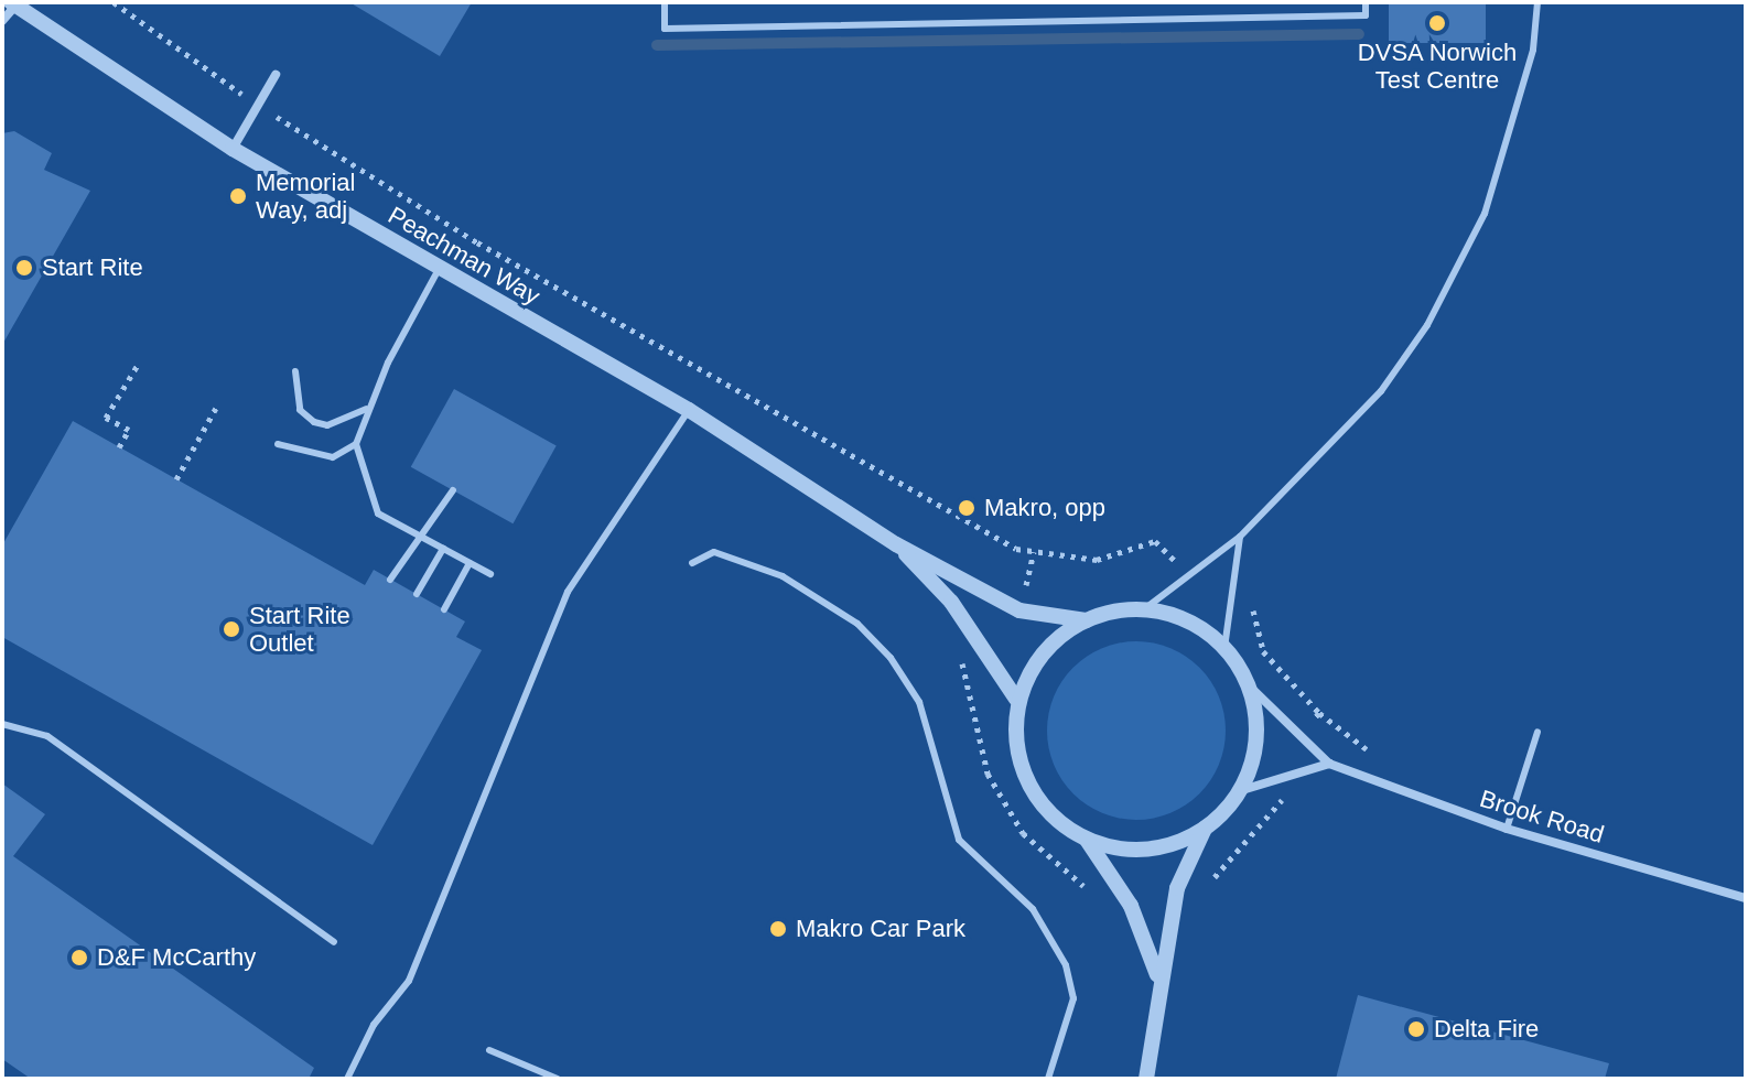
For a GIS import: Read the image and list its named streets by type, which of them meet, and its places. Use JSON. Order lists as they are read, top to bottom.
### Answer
{
  "streets": {
    "street": ["Peachman Way", "Brook Road"]
  },
  "crossings": [
    ["Peachman Way", "Brook Road"]
  ],
  "places": [
    "DVSA Norwich Test Centre",
    "Memorial Way, adj",
    "Start Rite",
    "Makro, opp",
    "Start Rite Outlet",
    "Makro Car Park",
    "D&F McCarthy",
    "Delta Fire"
  ]
}
